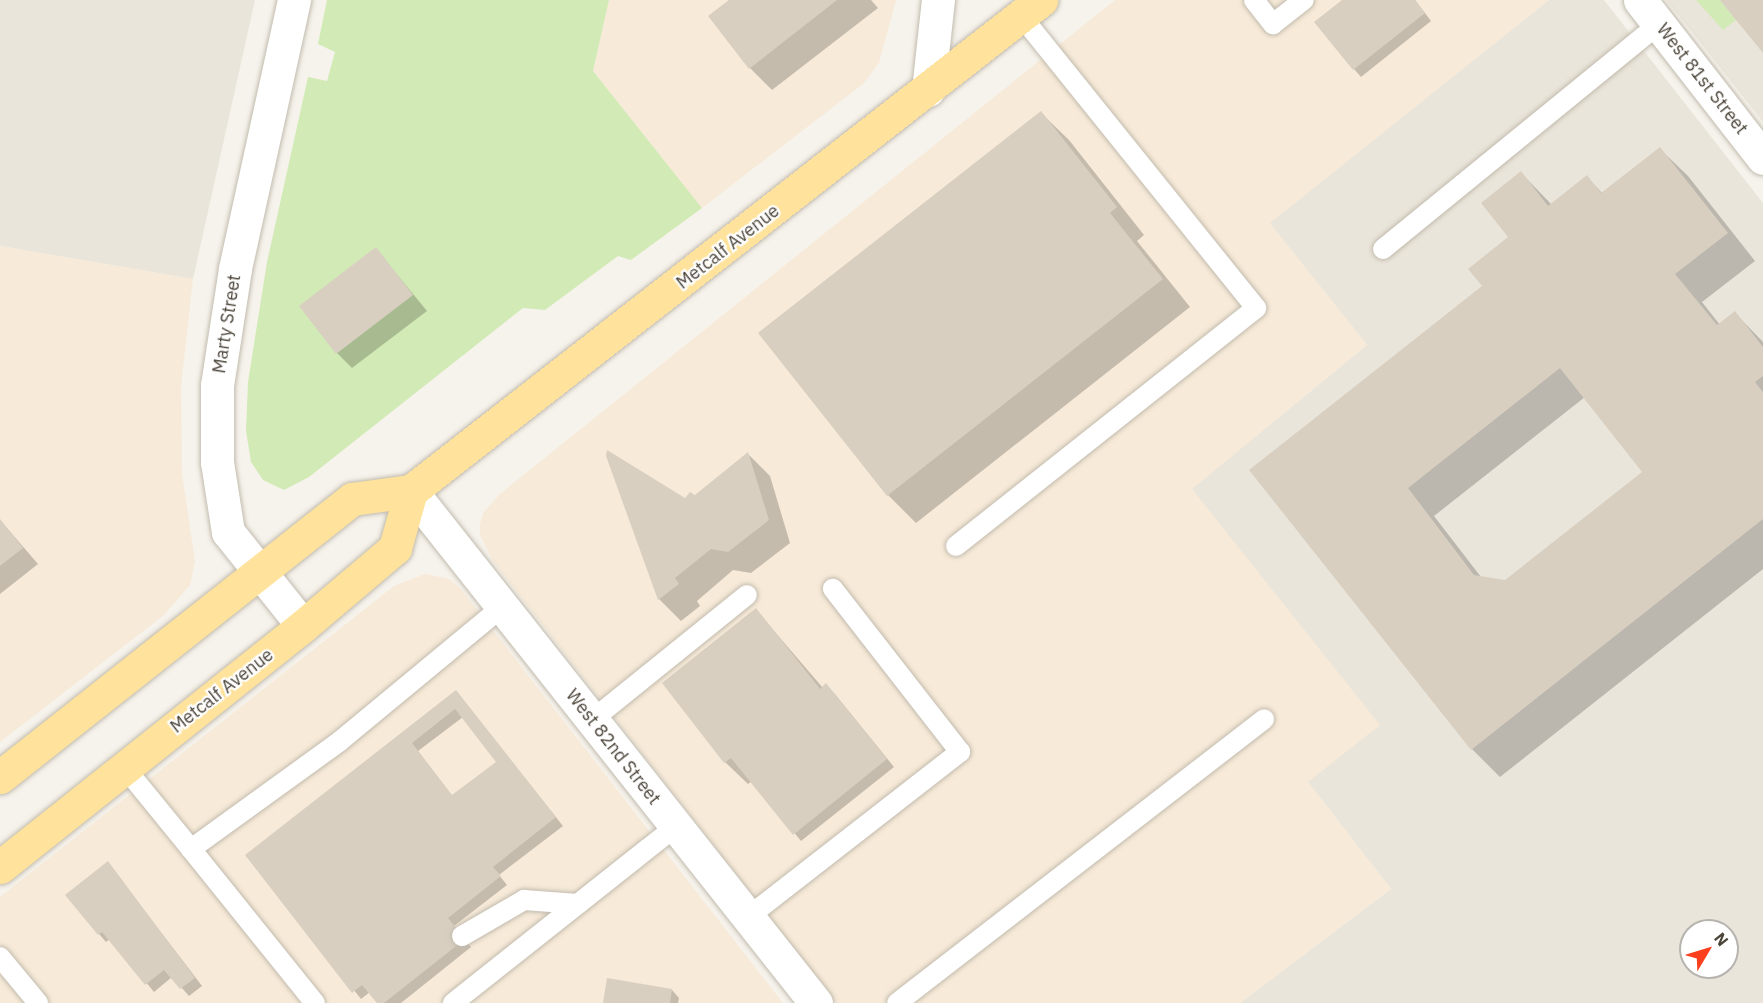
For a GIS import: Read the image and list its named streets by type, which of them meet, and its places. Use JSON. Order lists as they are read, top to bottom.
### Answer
{
  "streets": {
    "main road": ["Metcalf Avenue"],
    "street": ["West 81st Street", "Marty Street", "West 82nd Street"]
  },
  "crossings": [
    ["Metcalf Avenue", "Marty Street"],
    ["Metcalf Avenue", "West 82nd Street"]
  ],
  "north": "top right"
}
